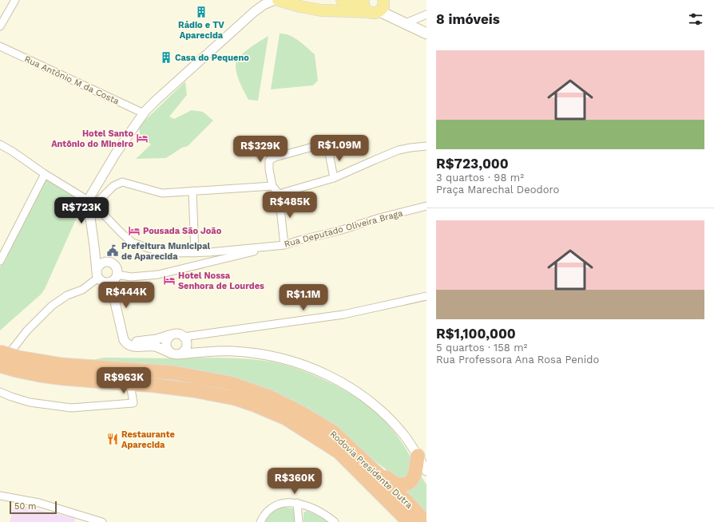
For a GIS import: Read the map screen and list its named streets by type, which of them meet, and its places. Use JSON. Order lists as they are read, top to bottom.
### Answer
{
  "streets": {
    "highway": ["Rodovia Presidente Dutra"],
    "street": ["Rua Antônio M da Costa", "Rua Deputado Oliveira Braga"]
  },
  "places": {
    "building": ["Rádio e TV Aparecida", "Casa do Pequeno"],
    "hotel": ["Hotel Santo Antônio do Mineiro", "Pousada São João", "Hotel Nossa Senhora de Lourdes"],
    "public building": ["Prefeitura Municipal de Aparecida"],
    "restaurant": ["Restaurante Aparecida"]
  },
  "scale_bar": "50 m",
  "page": {
    "heading": "8 imóveis",
    "list": [
      {
        "name": "R$723,000",
        "note": "3 quartos · 98 m² · Praça Marechal Deodoro"
      },
      {
        "name": "R$1,100,000",
        "note": "5 quartos · 158 m² · Rua Professora Ana Rosa Penido"
      }
    ],
    "price": [
      "R$1.09M",
      "R$329K",
      "R$485K",
      "R$723K",
      "R$444K",
      "R$1.1M",
      "R$963K",
      "R$360K"
    ],
    "scale": "50 m"
  }
}
